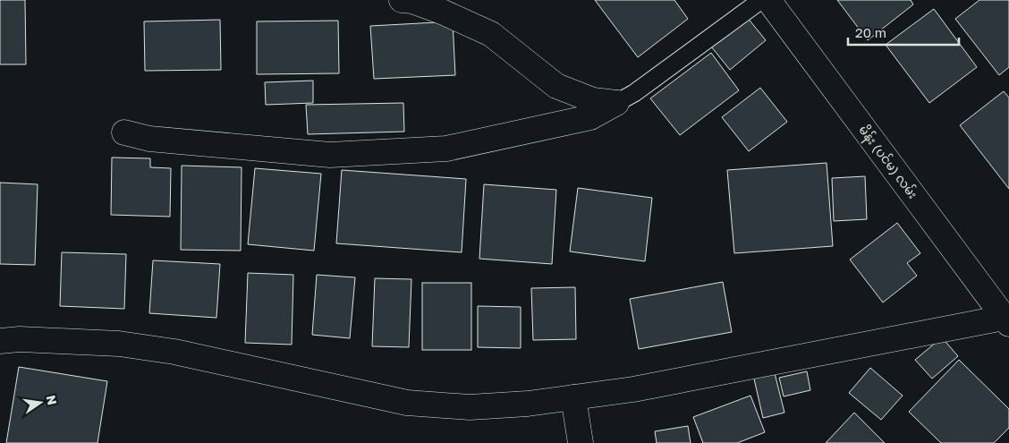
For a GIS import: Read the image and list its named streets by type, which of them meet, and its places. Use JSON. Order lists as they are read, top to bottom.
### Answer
{
  "streets": {
    "street": ["မိန်း (ပင်မ) လမ်း"]
  },
  "scale_bar": "20 m",
  "north": "right"
}
